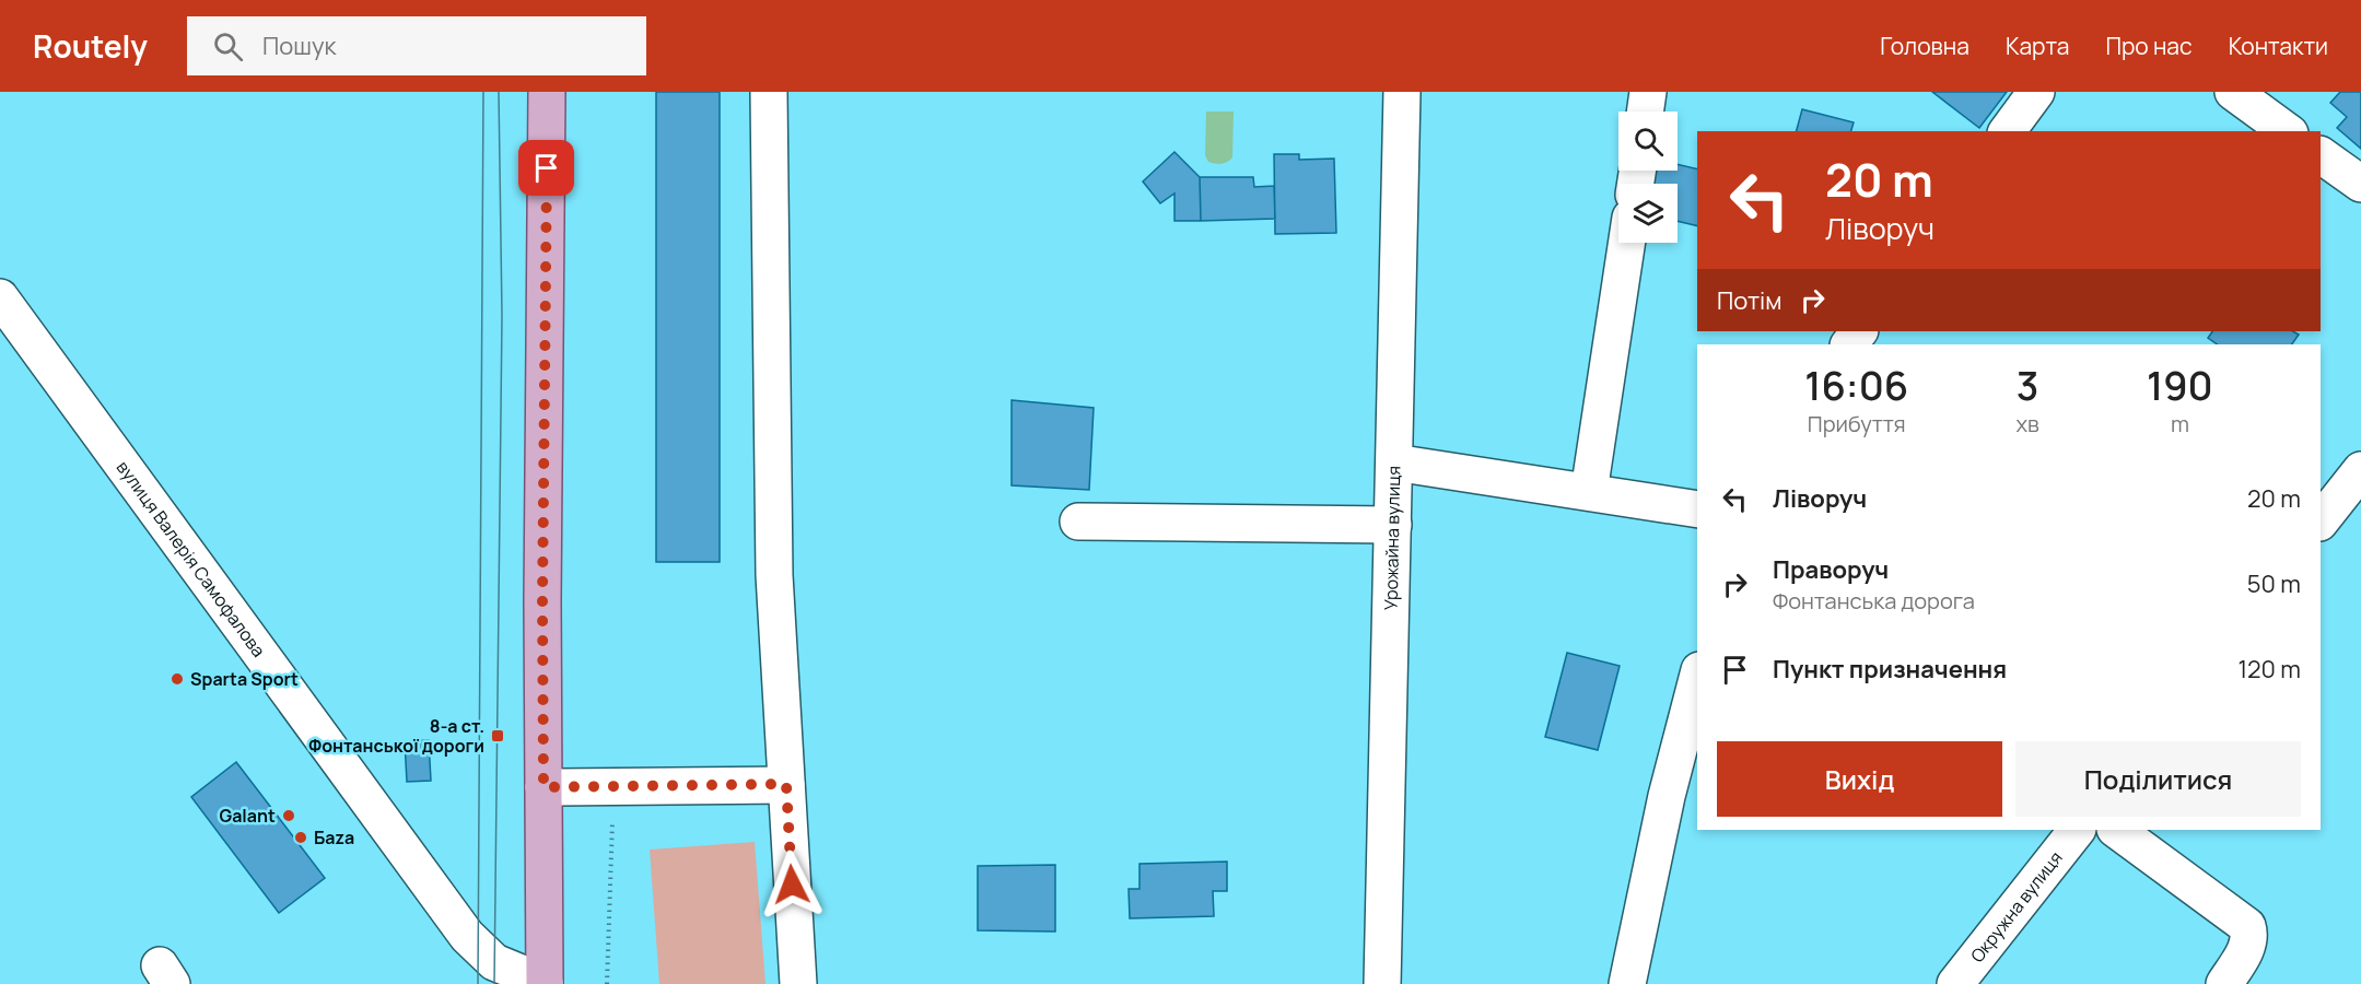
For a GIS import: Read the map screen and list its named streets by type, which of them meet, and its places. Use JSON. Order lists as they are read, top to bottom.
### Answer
{
  "streets": {
    "street": ["Урожайна вулиця", "вулиця Валерія Самофалова", "Окружна вулиця"]
  },
  "places": {
    "other": ["Sparta Sport", "Galant", "Баzа"],
    "transit": ["8-а ст. Фонтанської дороги"]
  },
  "page": {
    "header": "Routely",
    "search": "Пошук",
    "nav": [
      "Головна",
      "Карта",
      "Про нас",
      "Контакти"
    ],
    "turn": ["20 m", "Ліворуч"],
    "then": "Потім",
    "eta": [
      "16:06",
      "Прибуття",
      "3",
      "хв",
      "190",
      "m"
    ],
    "list": [
      {
        "name": "Ліворуч",
        "value": "20 m"
      },
      {
        "name": "Праворуч",
        "note": "Фонтанська дорога",
        "value": "50 m"
      },
      {
        "name": "Пункт призначення",
        "value": "120 m"
      }
    ],
    "buttons": ["Вихід", "Поділитися"]
  }
}
